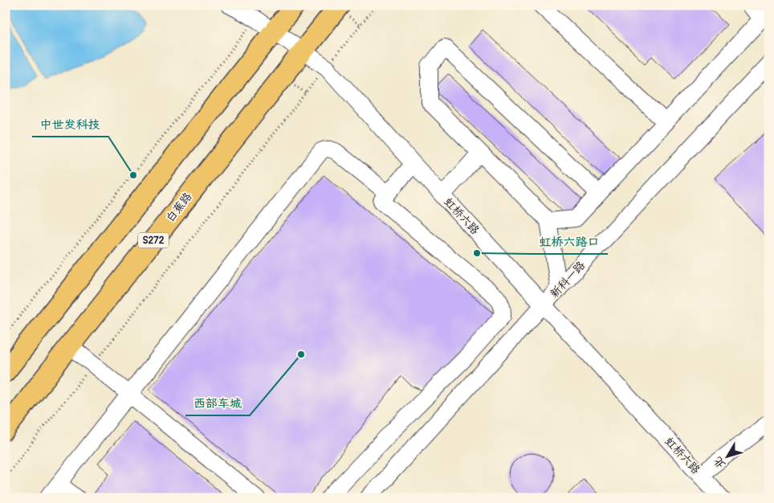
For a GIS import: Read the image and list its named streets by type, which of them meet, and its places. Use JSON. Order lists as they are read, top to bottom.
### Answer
{
  "streets": {
    "main road": ["白蕉路", "S272"],
    "street": ["虹桥六路", "新科一路"]
  },
  "crossings": [
    ["白蕉路", "虹桥六路"],
    ["虹桥六路", "新科一路"]
  ],
  "places": ["中世发科技", "虹桥六路口", "西部车城"],
  "north": "bottom left"
}
